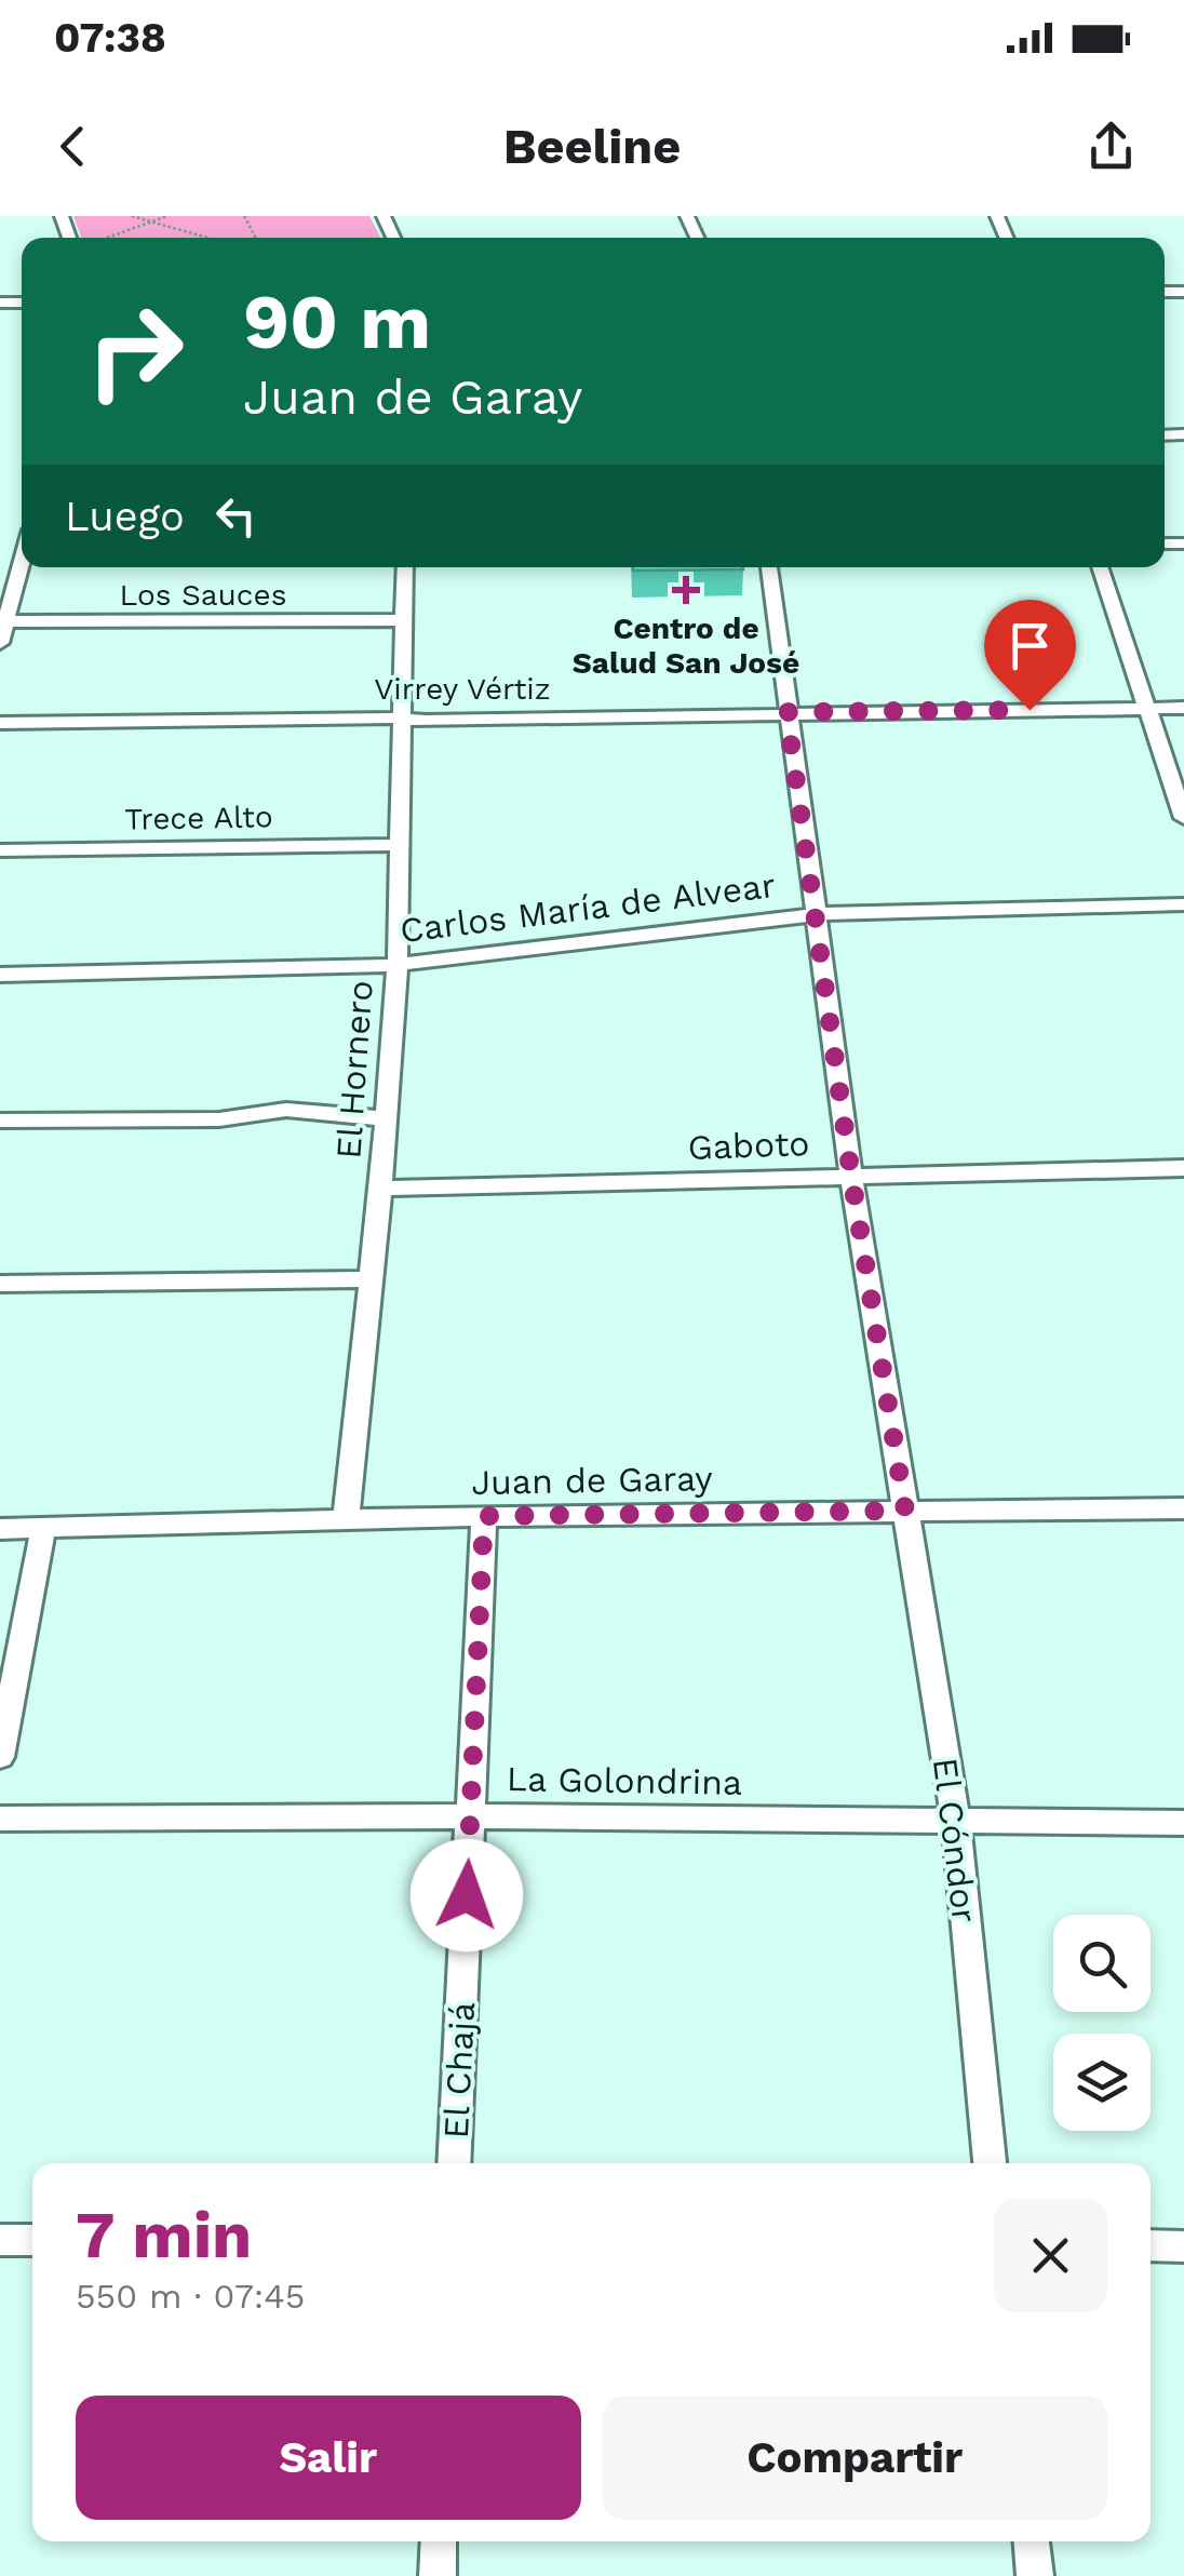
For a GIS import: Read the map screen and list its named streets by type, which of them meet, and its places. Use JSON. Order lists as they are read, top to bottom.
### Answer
{
  "streets": {
    "street": [
      "Los Sauces",
      "Virrey Vértiz",
      "Trece Alto",
      "Carlos María de Alvear",
      "El Hornero",
      "Gaboto",
      "Juan de Garay",
      "La Golondrina",
      "El Cóndor",
      "El Chajá"
    ]
  },
  "crossings": [
    ["Los Sauces", "El Hornero"],
    ["Virrey Vértiz", "El Hornero"],
    ["Virrey Vértiz", "El Cóndor"],
    ["Trece Alto", "El Hornero"],
    ["Carlos María de Alvear", "El Hornero"],
    ["Carlos María de Alvear", "El Cóndor"],
    ["El Hornero", "Gaboto"],
    ["El Hornero", "Juan de Garay"],
    ["Gaboto", "El Cóndor"],
    ["Juan de Garay", "El Cóndor"],
    ["Juan de Garay", "El Chajá"],
    ["La Golondrina", "El Cóndor"],
    ["La Golondrina", "El Chajá"]
  ],
  "places": {
    "health": ["Centro de Salud San José"]
  },
  "page": {
    "status": "07:38",
    "header": "Beeline",
    "turn": ["90 m", "Juan de Garay"],
    "then": "Luego",
    "heading": ["7 min", "550 m · 07:45"],
    "buttons": ["Salir", "Compartir"]
  }
}
